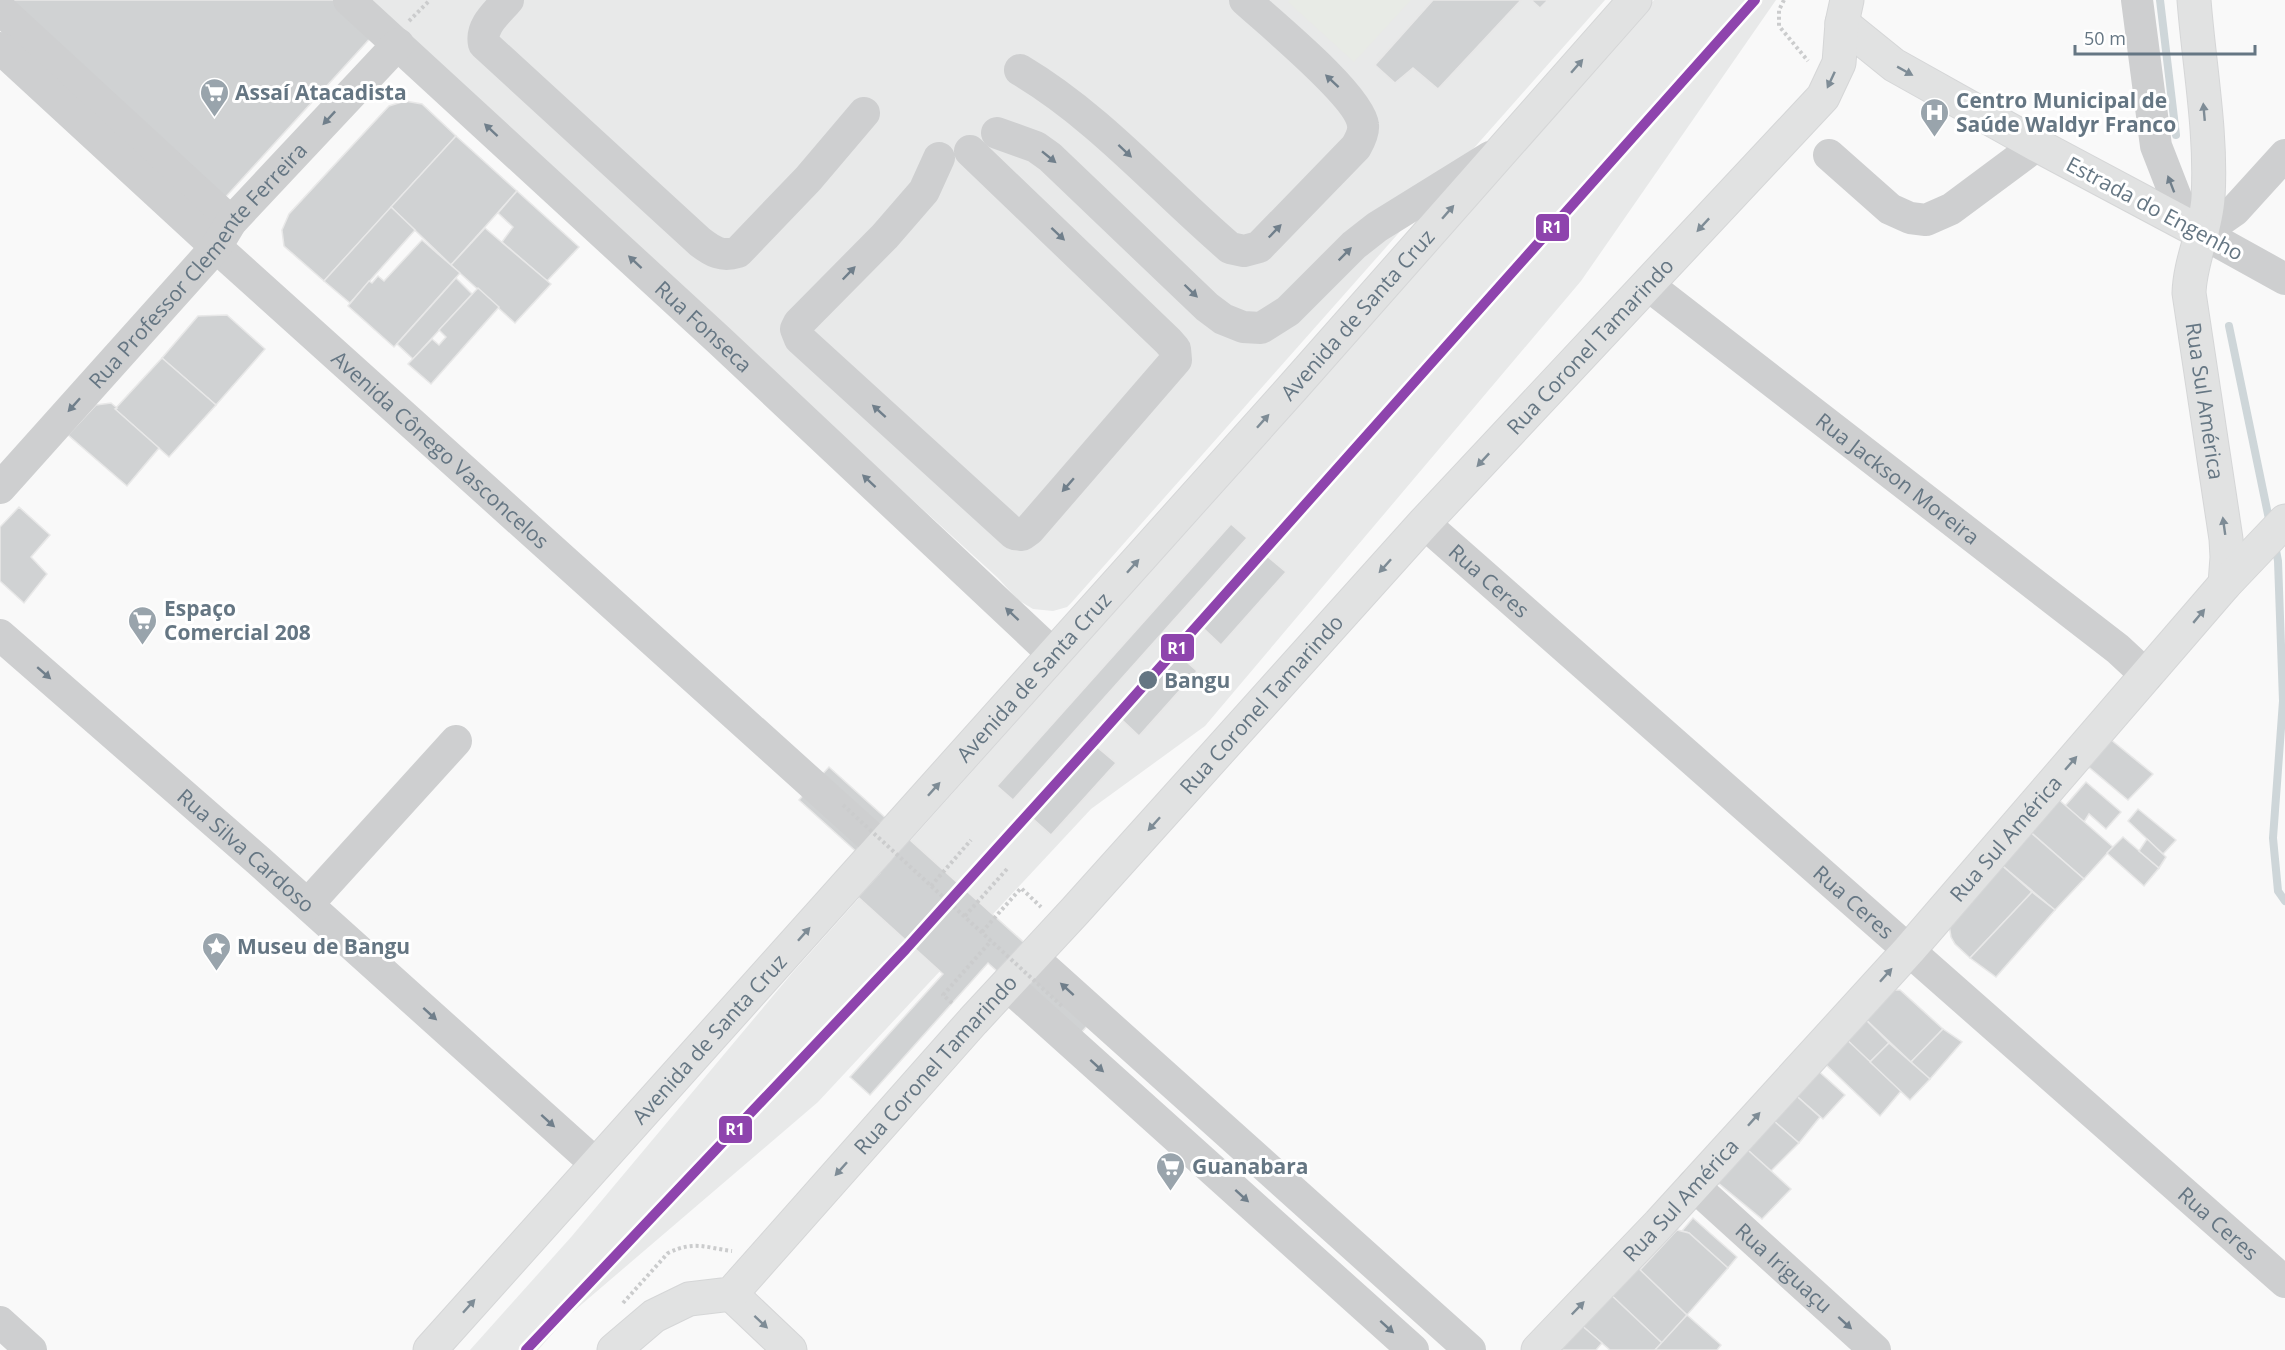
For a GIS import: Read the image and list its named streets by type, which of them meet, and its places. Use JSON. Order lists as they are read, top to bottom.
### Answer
{
  "streets": {
    "main road": [
      "Estrada do Engenho",
      "Avenida de Santa Cruz",
      "Rua Coronel Tamarindo",
      "Rua Sul América"
    ],
    "street": [
      "Rua Professor Clemente Ferreira",
      "Rua Fonseca",
      "Avenida Cônego Vasconcelos",
      "Rua Jackson Moreira",
      "Rua Ceres",
      "Rua Silva Cardoso",
      "Rua Iriguaçu"
    ]
  },
  "crossings": [
    ["Estrada do Engenho", "Rua Coronel Tamarindo"],
    ["Estrada do Engenho", "Rua Sul América"],
    ["Rua Professor Clemente Ferreira", "Rua Fonseca"],
    ["Rua Professor Clemente Ferreira", "Avenida Cônego Vasconcelos"],
    ["Avenida de Santa Cruz", "Rua Fonseca"],
    ["Avenida de Santa Cruz", "Avenida Cônego Vasconcelos"],
    ["Avenida de Santa Cruz", "Rua Silva Cardoso"],
    ["Rua Coronel Tamarindo", "Rua Jackson Moreira"],
    ["Rua Coronel Tamarindo", "Rua Ceres"],
    ["Rua Sul América", "Rua Jackson Moreira"],
    ["Rua Sul América", "Rua Ceres"],
    ["Rua Sul América", "Rua Iriguaçu"]
  ],
  "one_way": [
    "Estrada do Engenho",
    "Rua Professor Clemente Ferreira",
    "Avenida de Santa Cruz",
    "Rua Fonseca",
    "Rua Coronel Tamarindo",
    "Rua Sul América",
    "Rua Silva Cardoso",
    "Rua Iriguaçu"
  ],
  "places": {
    "supermarket": ["Assaí Atacadista", "Espaço Comercial 208", "Guanabara"],
    "hospital": ["Centro Municipal de Saúde Waldyr Franco"],
    "other": ["Bangu"],
    "place": ["Museu de Bangu"]
  },
  "lines": ["transit line R1"],
  "scale_bar": "50 m"
}
